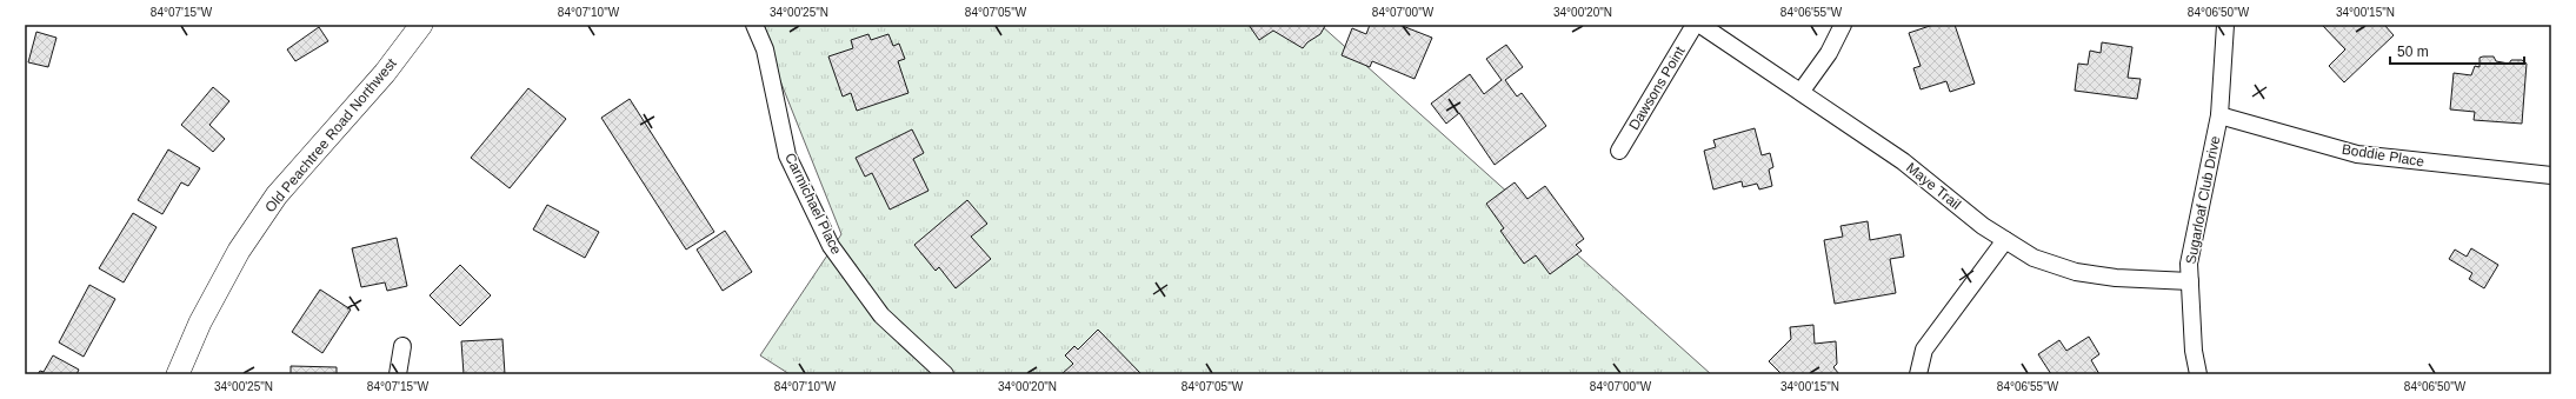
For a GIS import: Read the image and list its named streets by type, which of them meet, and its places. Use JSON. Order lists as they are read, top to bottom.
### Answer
{
  "streets": {
    "main road": ["Old Peachtree Road Northwest"],
    "street": [
      "Dawsons Point",
      "Boddie Place",
      "Maye Trail",
      "Sugarloaf Club Drive",
      "Carmichael Place"
    ]
  },
  "crossings": [
    ["Boddie Place", "Sugarloaf Club Drive"],
    ["Maye Trail", "Sugarloaf Club Drive"]
  ],
  "scale_bar": "50 m",
  "coordinates": [
    "84°07'15\"W",
    "84°07'10\"W",
    "34°00'25\"N",
    "84°07'05\"W",
    "84°07'00\"W",
    "34°00'20\"N",
    "84°06'55\"W",
    "84°06'50\"W",
    "34°00'15\"N"
  ]
}
